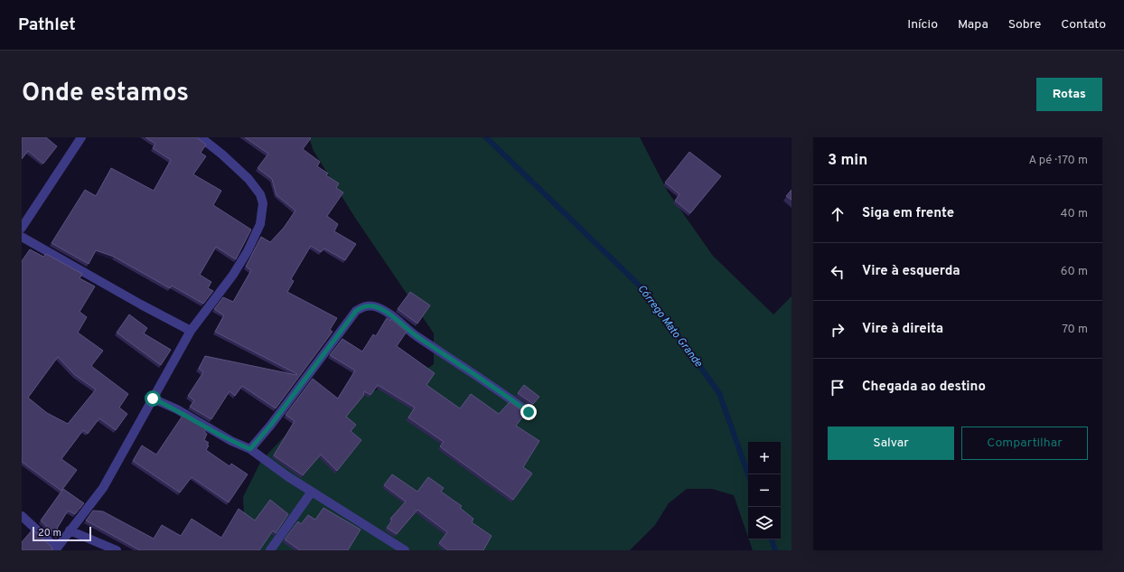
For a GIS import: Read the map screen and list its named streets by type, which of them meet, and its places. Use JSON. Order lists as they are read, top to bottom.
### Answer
{
  "water": ["Córrego Mato Grande"],
  "scale_bar": "20 m",
  "page": {
    "header": "Pathlet",
    "nav": [
      "Início",
      "Mapa",
      "Sobre",
      "Contato"
    ],
    "title": "Onde estamos",
    "buttons": [
      "Rotas",
      ["Salvar", "Compartilhar"]
    ],
    "heading": ["3 min", "A pé · 170 m"],
    "list": [
      ["Siga em frente", "40 m"],
      ["Vire à esquerda", "60 m"],
      ["Vire à direita", "70 m"],
      "Chegada ao destino"
    ],
    "map_buttons": ["+", "−"],
    "scale": "20 m"
  }
}
